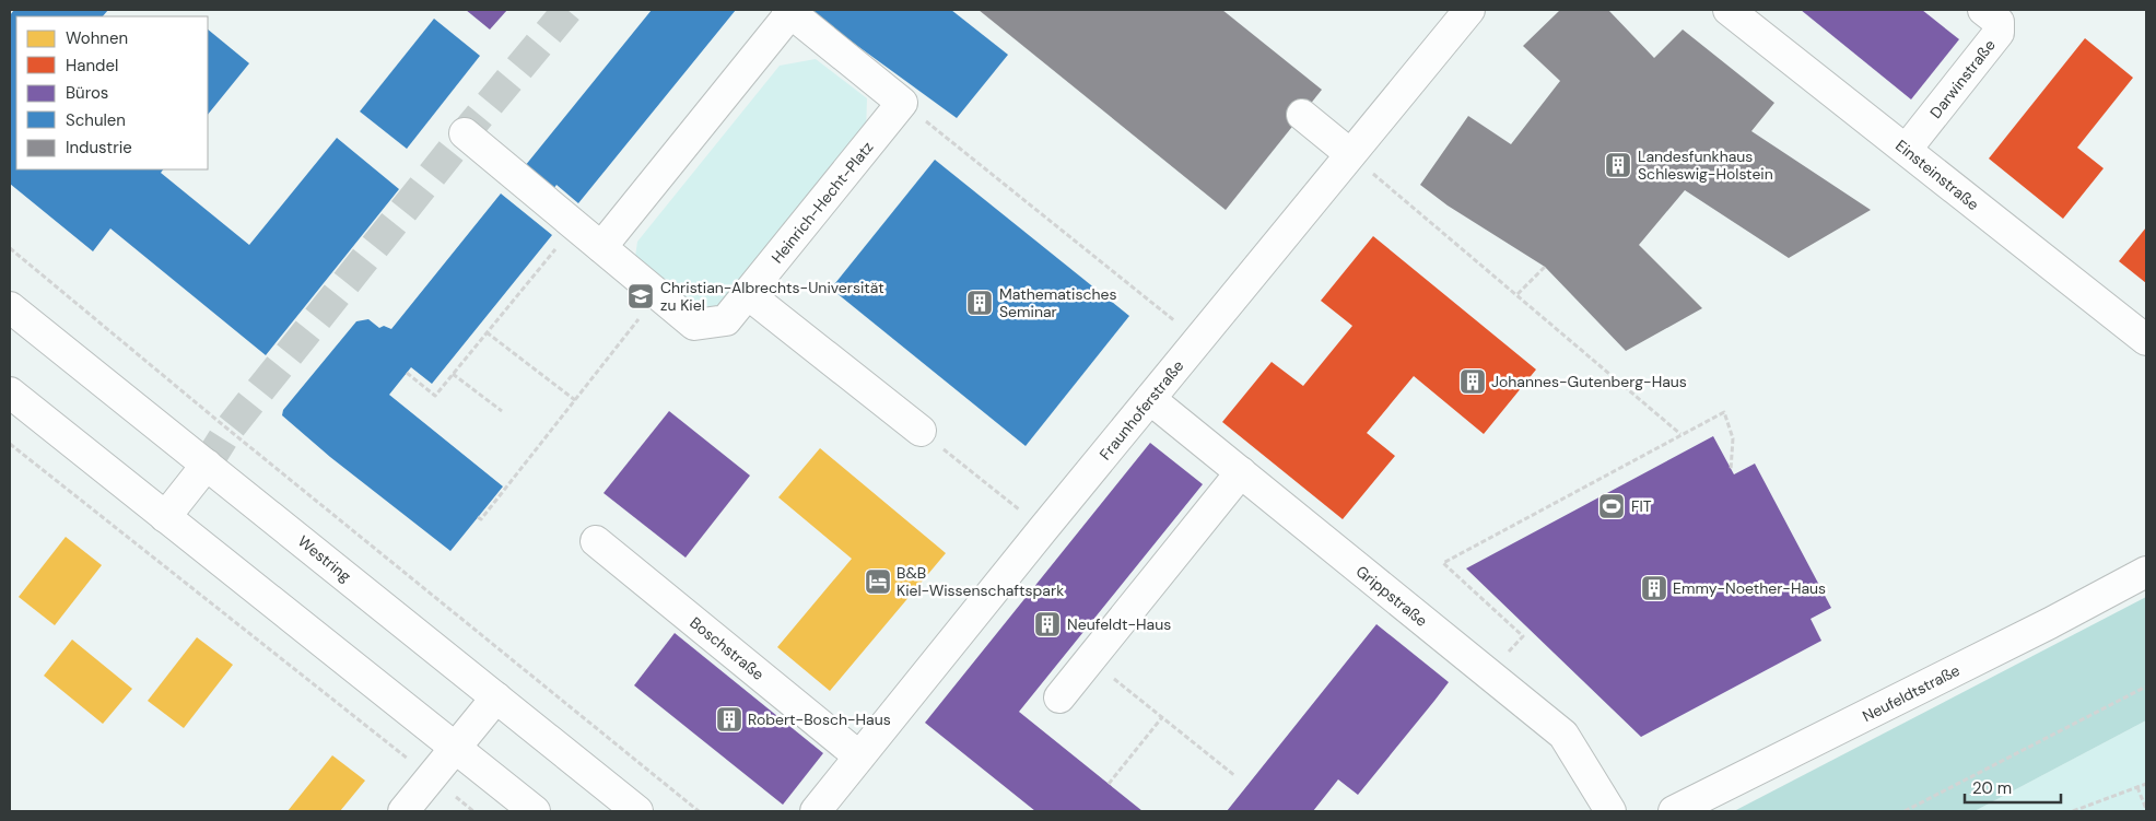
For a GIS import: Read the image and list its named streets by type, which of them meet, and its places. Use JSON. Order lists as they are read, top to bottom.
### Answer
{
  "streets": {
    "street": [
      "Darwinstraße",
      "Einsteinstraße",
      "Heinrich-Hecht-Platz",
      "Fraunhoferstraße",
      "Westring",
      "Grippstraße",
      "Boschstraße",
      "Neufeldtstraße"
    ]
  },
  "crossings": [
    ["Darwinstraße", "Einsteinstraße"],
    ["Fraunhoferstraße", "Grippstraße"],
    ["Fraunhoferstraße", "Boschstraße"]
  ],
  "places": {
    "building": [
      "Landesfunkhaus Schleswig-Holstein",
      "Mathematisches Seminar",
      "Johannes-Gutenberg-Haus",
      "Emmy-Noether-Haus",
      "Neufeldt-Haus",
      "Robert-Bosch-Haus"
    ],
    "school or university": ["Christian-Albrechts-Universität zu Kiel"],
    "sports": ["FIT"],
    "hotel": ["B&B Kiel-Wissenschaftspark"]
  },
  "legend": [
    "Wohnen",
    "Handel",
    "Büros",
    "Schulen",
    "Industrie"
  ],
  "scale_bar": "20 m"
}
